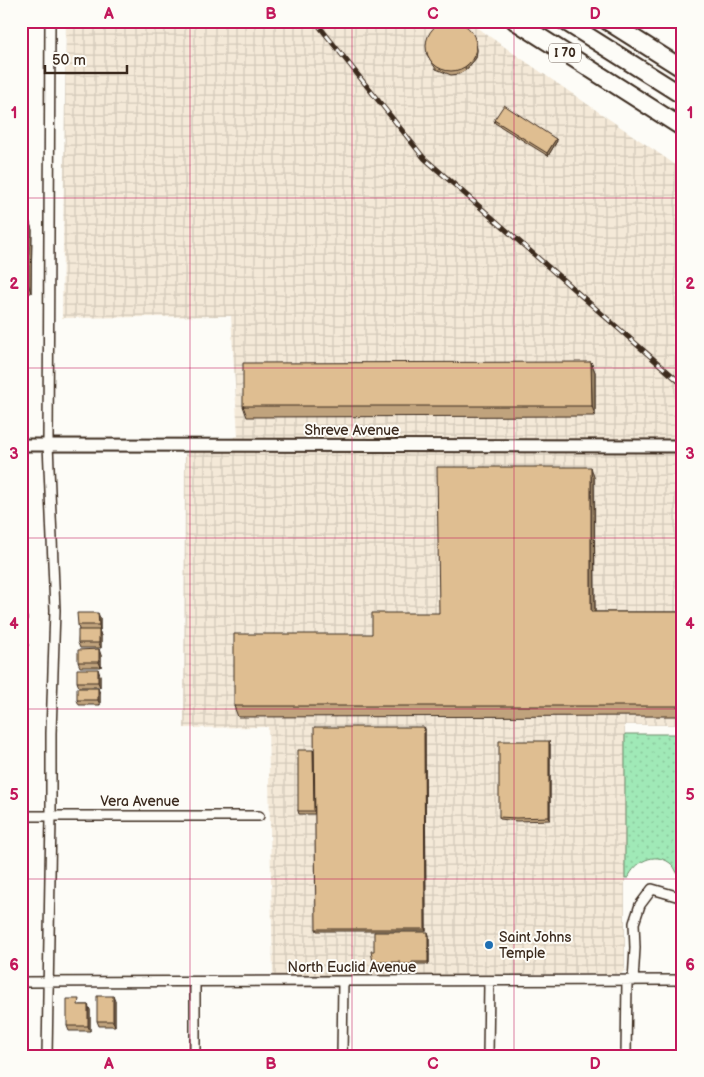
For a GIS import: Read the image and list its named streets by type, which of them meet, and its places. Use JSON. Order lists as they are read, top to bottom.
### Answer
{
  "streets": {
    "highway": ["I 70"],
    "street": ["Shreve Avenue", "Vera Avenue", "North Euclid Avenue"]
  },
  "places": ["Saint Johns Temple"],
  "scale_bar": "50 m",
  "grid": {
    "columns": [
      "A",
      "B",
      "C",
      "D"
    ],
    "rows": [
      "1",
      "2",
      "3",
      "4",
      "5",
      "6"
    ]
  }
}
